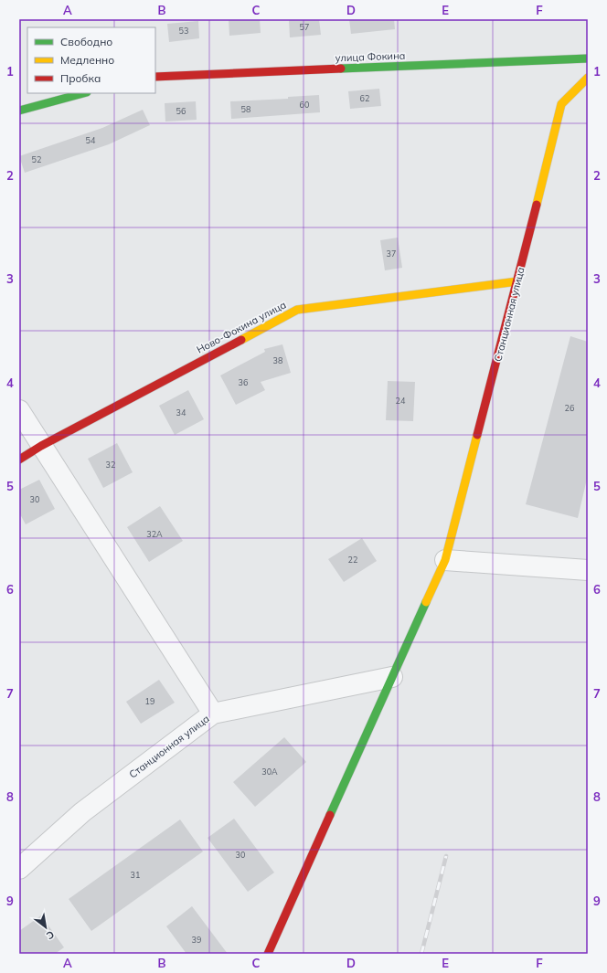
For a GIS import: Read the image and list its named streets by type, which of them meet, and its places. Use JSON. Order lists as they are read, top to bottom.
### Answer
{
  "streets": {
    "street": ["улица Фокина", "Станционная улица", "Ново-Фокина улица"]
  },
  "crossings": [
    ["Станционная улица", "Ново-Фокина улица"]
  ],
  "house_numbers": [
    "57",
    "53",
    "62",
    "60",
    "58",
    "56",
    "54",
    "52",
    "37",
    "38",
    "36",
    "24",
    "26",
    "34",
    "32",
    "30",
    "32А",
    "22",
    "19",
    "30А",
    "30",
    "31",
    "39"
  ],
  "legend": ["Свободно", "Медленно", "Пробка"],
  "north": "bottom right",
  "grid": {
    "columns": [
      "A",
      "B",
      "C",
      "D",
      "E",
      "F"
    ],
    "rows": [
      "1",
      "2",
      "3",
      "4",
      "5",
      "6",
      "7",
      "8",
      "9"
    ]
  }
}
